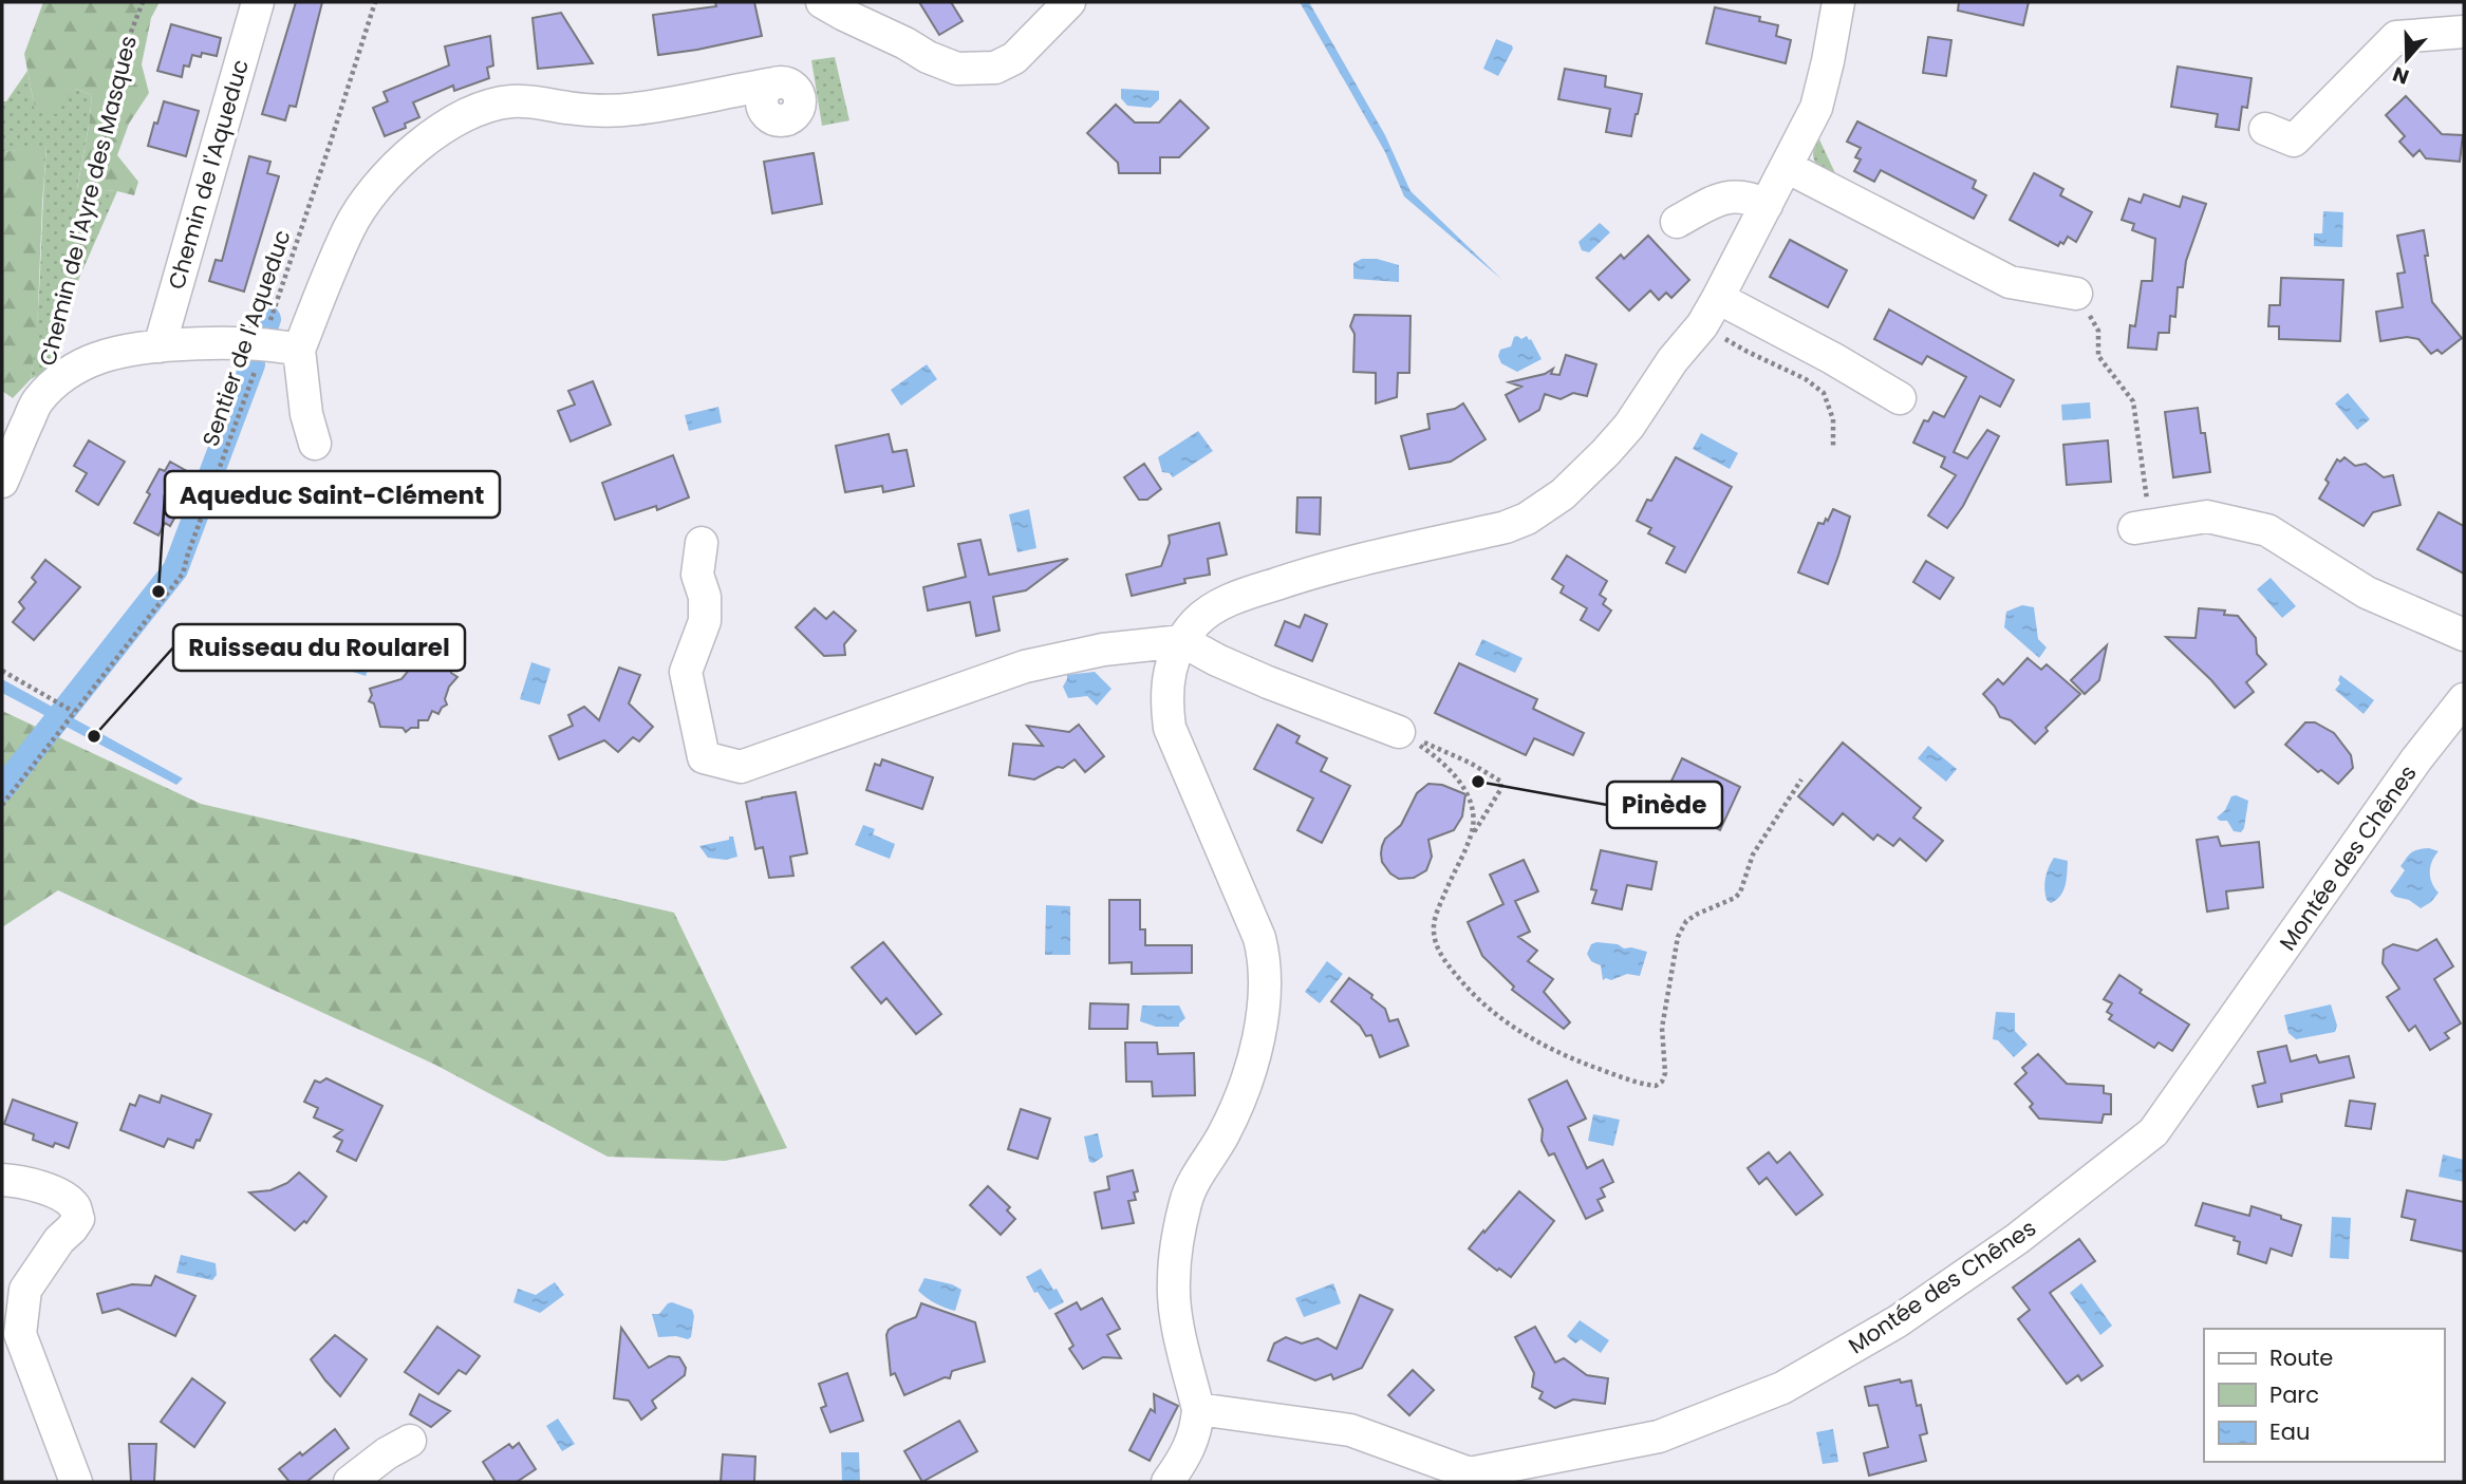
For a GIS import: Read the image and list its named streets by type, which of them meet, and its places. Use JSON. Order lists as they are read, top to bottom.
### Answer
{
  "streets": {
    "street": ["Chemin de l'Aqueduc", "Montée des Chênes"],
    "path": ["Chemin de l'Ayre des Masques", "Sentier de l'Aqueduc"]
  },
  "places": ["Aqueduc Saint-Clément", "Ruisseau du Roularel", "Pinède"],
  "legend": ["Route", "Parc", "Eau"],
  "north": "bottom"
}
